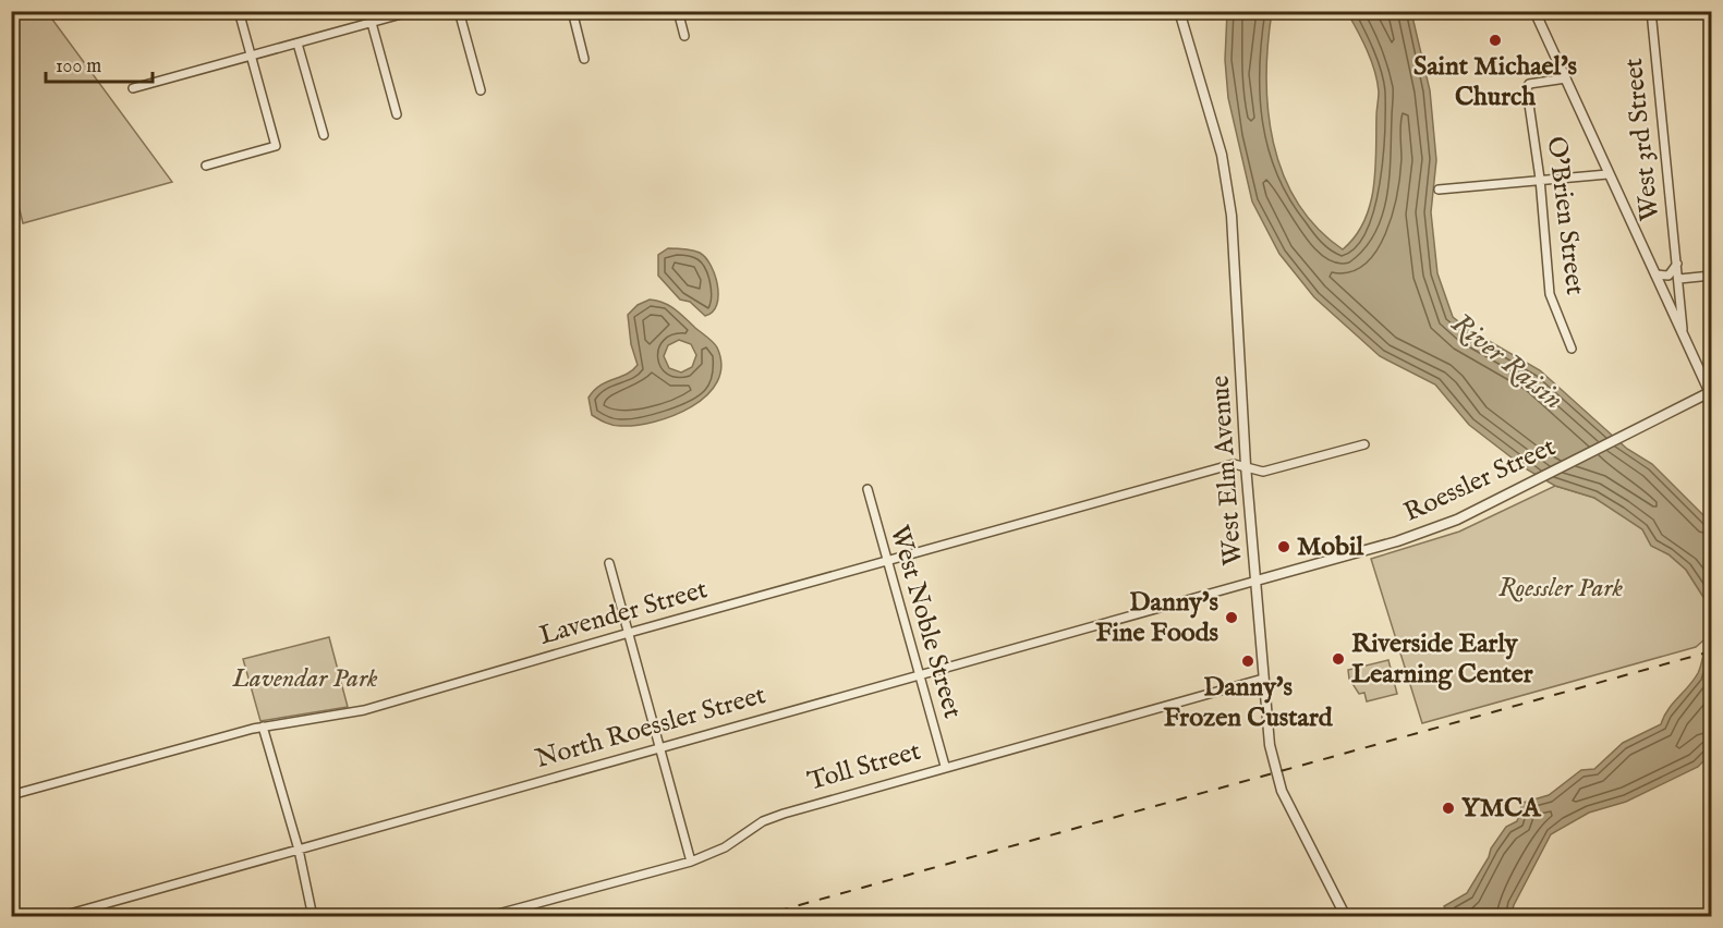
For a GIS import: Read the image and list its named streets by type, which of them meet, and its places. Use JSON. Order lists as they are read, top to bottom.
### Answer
{
  "streets": {
    "street": [
      "West 3rd Street",
      "O'Brien Street",
      "West Elm Avenue",
      "Roessler Street",
      "Lavender Street",
      "West Noble Street",
      "North Roessler Street",
      "Toll Street"
    ]
  },
  "crossings": [
    ["West Elm Avenue", "Roessler Street"],
    ["West Elm Avenue", "Lavender Street"],
    ["West Elm Avenue", "North Roessler Street"],
    ["West Elm Avenue", "Toll Street"],
    ["Roessler Street", "North Roessler Street"],
    ["Lavender Street", "West Noble Street"],
    ["West Noble Street", "North Roessler Street"],
    ["West Noble Street", "Toll Street"]
  ],
  "water": ["River Raisin"],
  "parks": ["Roessler Park", "Lavendar Park"],
  "places": [
    "Saint Michael's Church",
    "Mobil",
    "Danny's Fine Foods",
    "Riverside Early Learning Center",
    "Danny's Frozen Custard",
    "YMCA"
  ],
  "scale_bar": "100 m"
}
